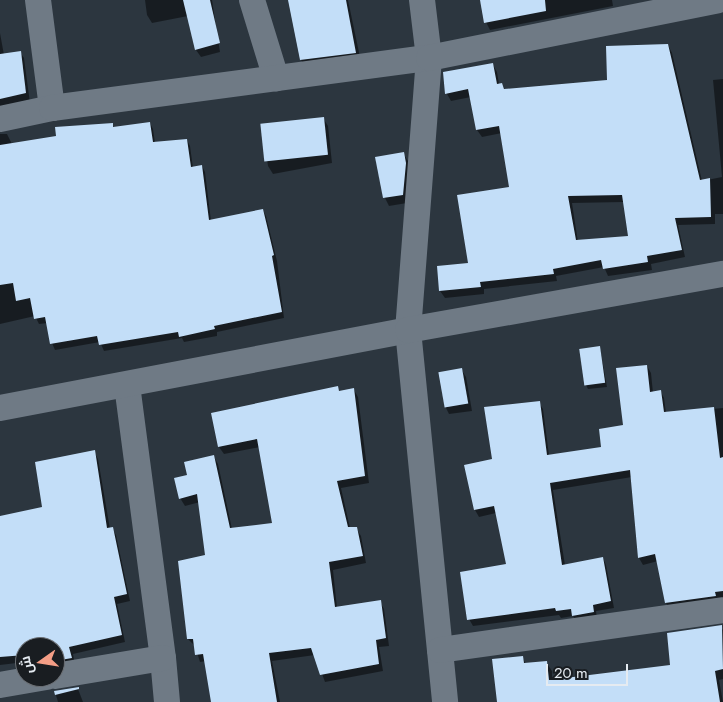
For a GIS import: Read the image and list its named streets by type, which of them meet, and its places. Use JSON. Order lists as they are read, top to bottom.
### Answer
{
  "scale_bar": "20 m",
  "north": "left"
}
